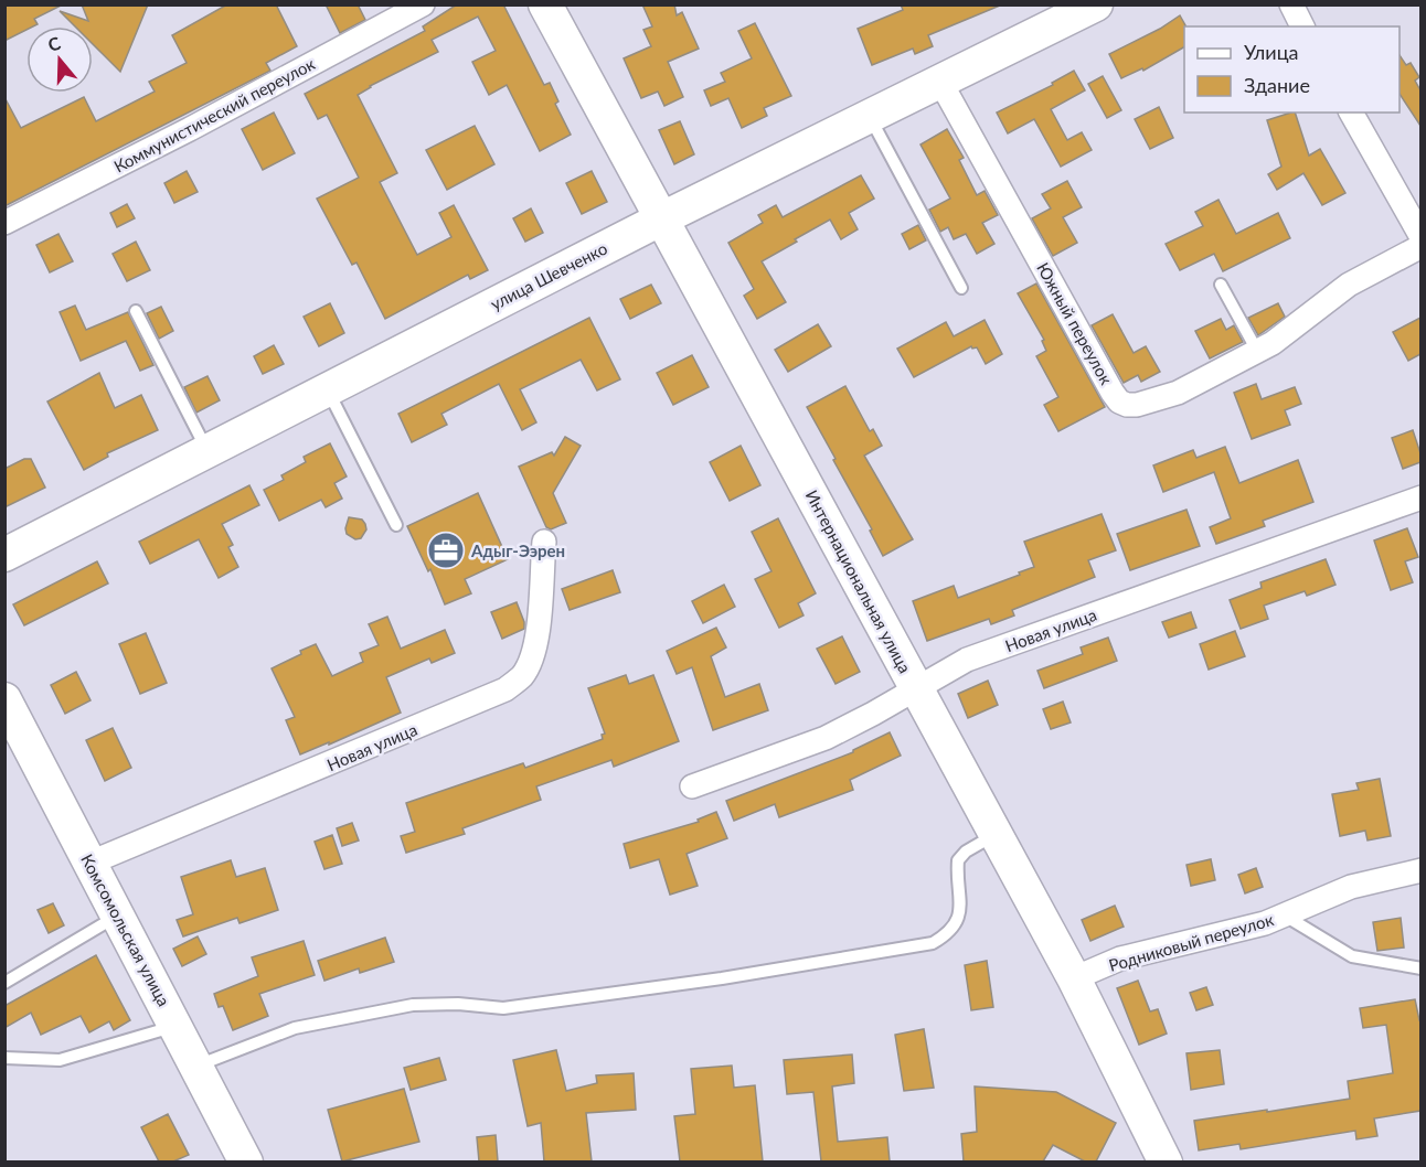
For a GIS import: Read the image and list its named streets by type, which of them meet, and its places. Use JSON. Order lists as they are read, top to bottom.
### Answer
{
  "streets": {
    "street": [
      "Коммунистический переулок",
      "улица Шевченко",
      "Южный переулок",
      "Интернациональная улица",
      "Новая улица",
      "Комсомольская улица",
      "Родниковый переулок"
    ]
  },
  "crossings": [
    ["улица Шевченко", "Южный переулок"],
    ["улица Шевченко", "Интернациональная улица"],
    ["Интернациональная улица", "Новая улица"],
    ["Интернациональная улица", "Родниковый переулок"],
    ["Новая улица", "Комсомольская улица"]
  ],
  "places": {
    "office": ["Адыг-Ээрен"]
  },
  "legend": ["Улица", "Здание"],
  "north": "top"
}
